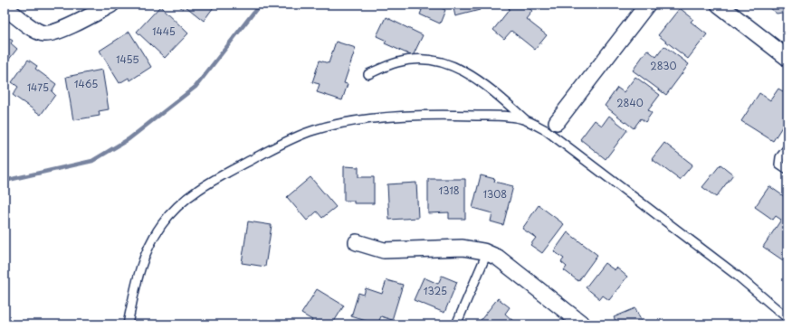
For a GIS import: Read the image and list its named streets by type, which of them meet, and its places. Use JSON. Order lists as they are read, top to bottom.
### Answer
{
  "house_numbers": [
    "1445",
    "1455",
    "2830",
    "1465",
    "1475",
    "2840",
    "1318",
    "1308",
    "1325"
  ]
}
